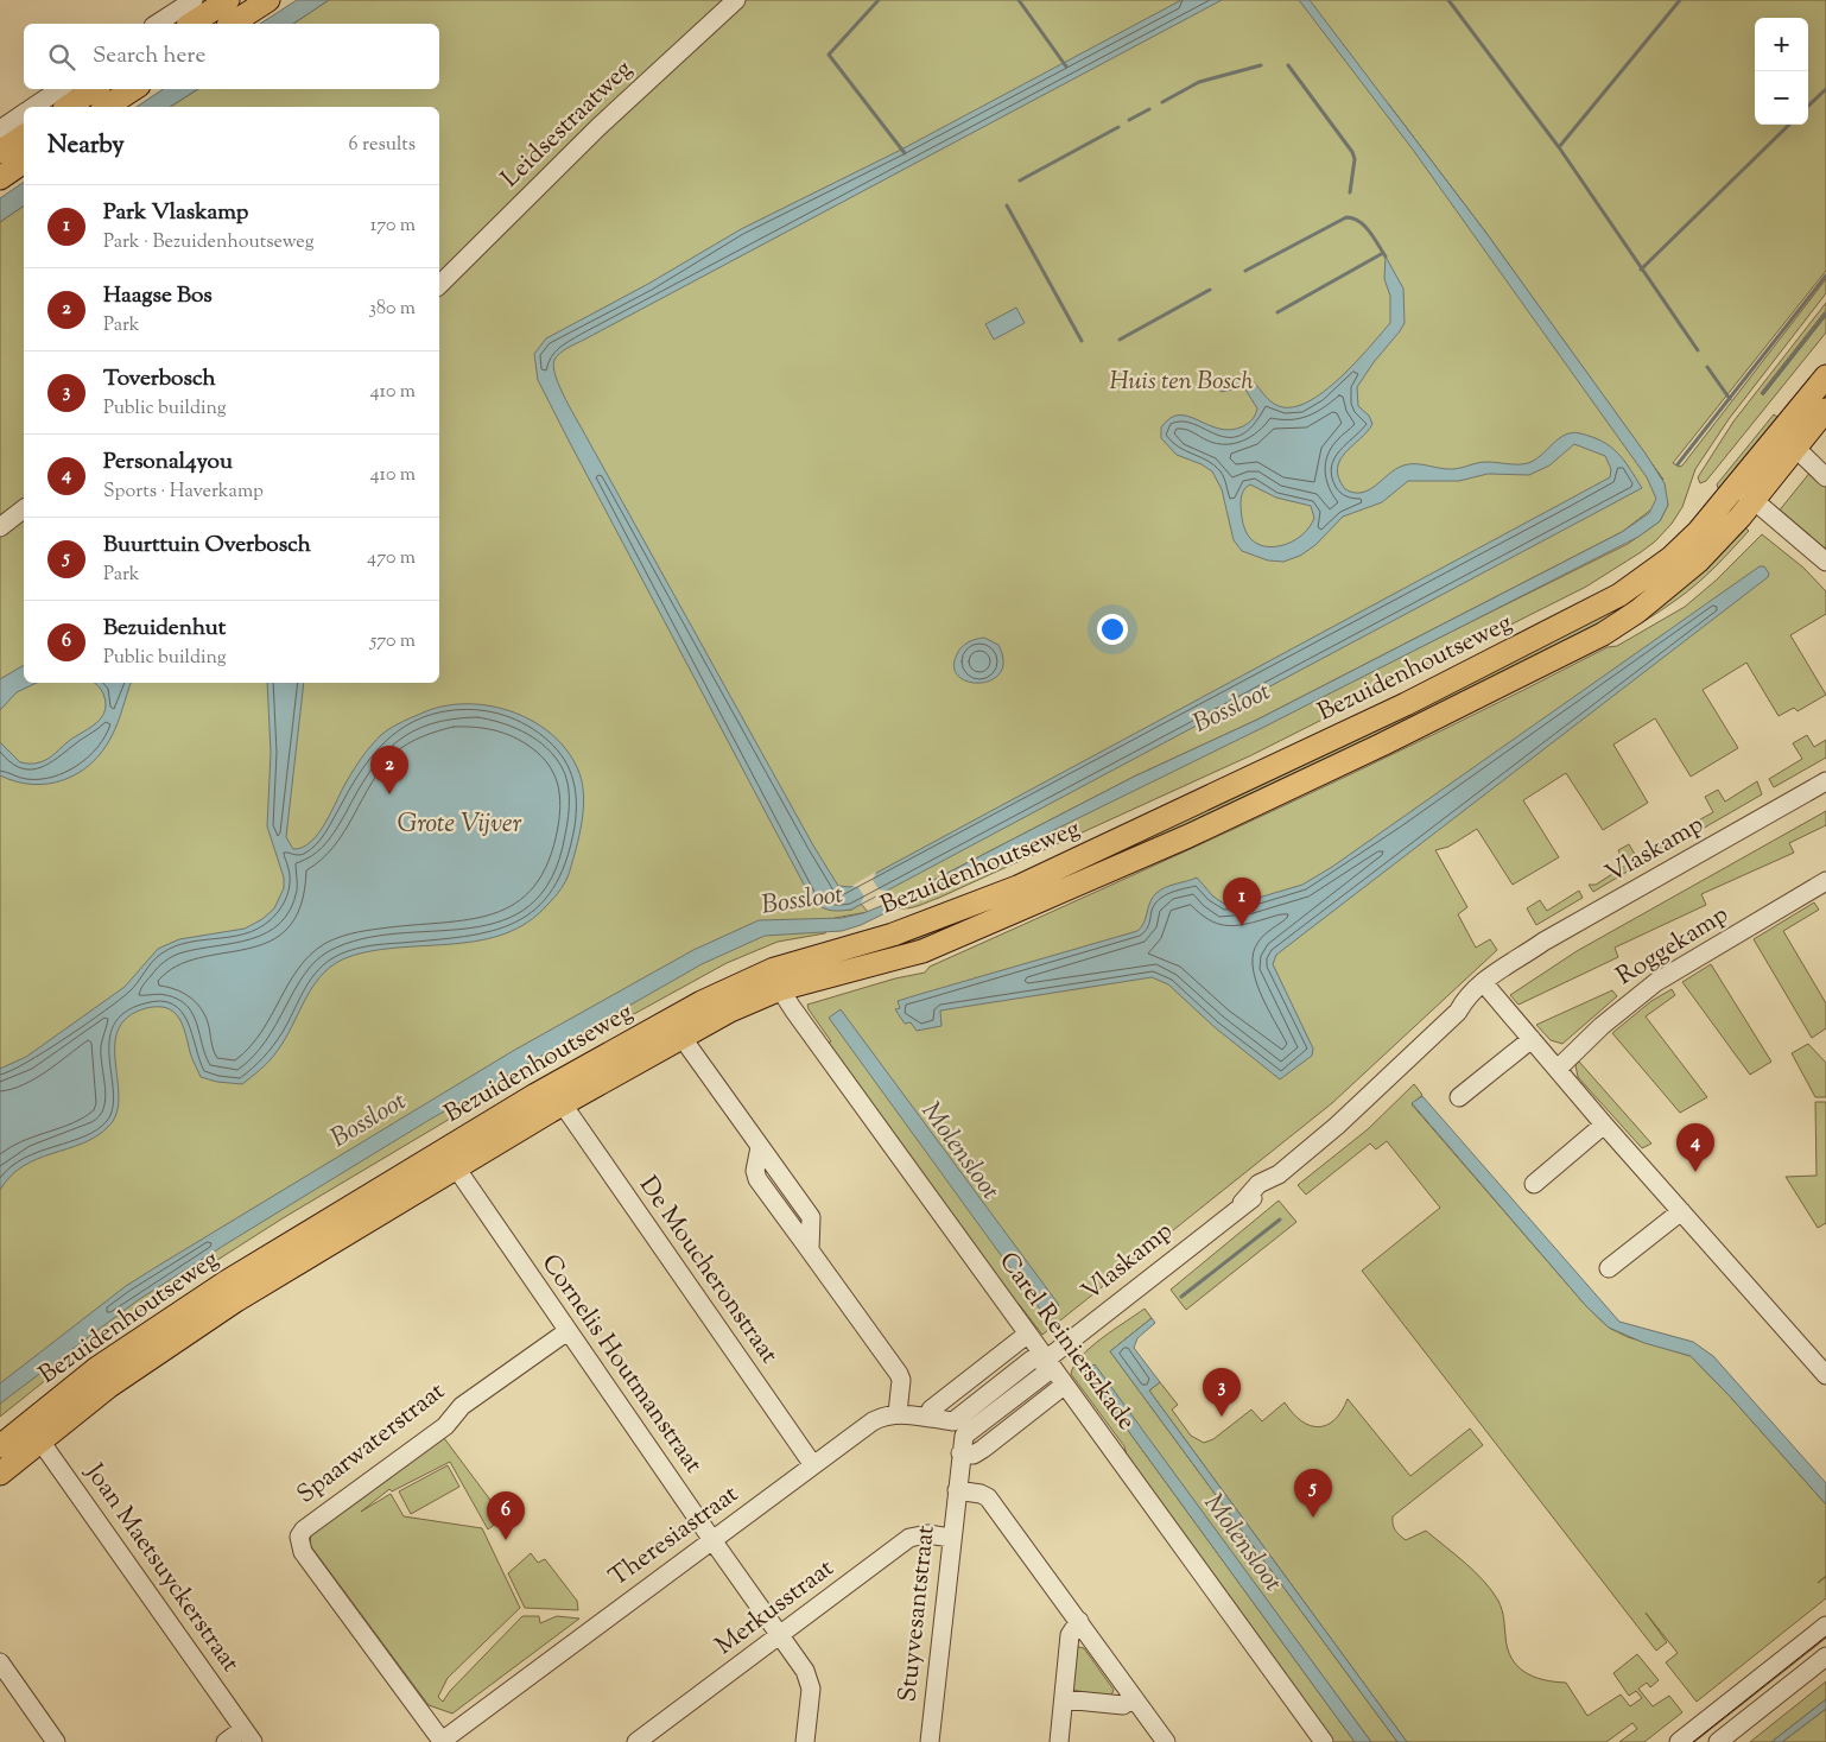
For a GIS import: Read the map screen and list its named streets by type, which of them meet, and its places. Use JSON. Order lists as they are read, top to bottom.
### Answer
{
  "streets": {
    "main road": ["Bezuidenhoutseweg"],
    "street": [
      "Leidsestraatweg",
      "Vlaskamp",
      "Roggekamp",
      "De Moucheronstraat",
      "Carel Reinierszkade",
      "Cornelis Houtmanstraat",
      "Spaarwaterstraat",
      "Theresiastraat",
      "Joan Maetsuyckerstraat",
      "Merkusstraat",
      "Stuyvesantstraat"
    ]
  },
  "crossings": [
    ["Bezuidenhoutseweg", "De Moucheronstraat"],
    ["Bezuidenhoutseweg", "Carel Reinierszkade"],
    ["Bezuidenhoutseweg", "Cornelis Houtmanstraat"],
    ["Bezuidenhoutseweg", "Joan Maetsuyckerstraat"],
    ["Vlaskamp", "Carel Reinierszkade"],
    ["De Moucheronstraat", "Theresiastraat"],
    ["Cornelis Houtmanstraat", "Spaarwaterstraat"],
    ["Cornelis Houtmanstraat", "Theresiastraat"],
    ["Cornelis Houtmanstraat", "Merkusstraat"],
    ["Spaarwaterstraat", "Theresiastraat"],
    ["Merkusstraat", "Stuyvesantstraat"]
  ],
  "water": ["Bossloot", "Grote Vijver", "Molensloot"],
  "parks": ["Huis ten Bosch"],
  "page": {
    "map_buttons": ["+", "−"],
    "search": "Search here",
    "heading": ["Nearby", "6 results"],
    "list": [
      {
        "mark": "1",
        "name": "Park Vlaskamp",
        "note": "Park · Bezuidenhoutseweg",
        "value": "170 m"
      },
      {
        "mark": "2",
        "name": "Haagse Bos",
        "note": "Park",
        "value": "380 m"
      },
      {
        "mark": "3",
        "name": "Toverbosch",
        "note": "Public building",
        "value": "410 m"
      },
      {
        "mark": "4",
        "name": "Personal4you",
        "note": "Sports · Haverkamp",
        "value": "410 m"
      },
      {
        "mark": "5",
        "name": "Buurttuin Overbosch",
        "note": "Park",
        "value": "470 m"
      },
      {
        "mark": "6",
        "name": "Bezuidenhut",
        "note": "Public building",
        "value": "570 m"
      }
    ],
    "pins": [
      "2",
      "1",
      "4",
      "3",
      "5",
      "6"
    ]
  }
}
